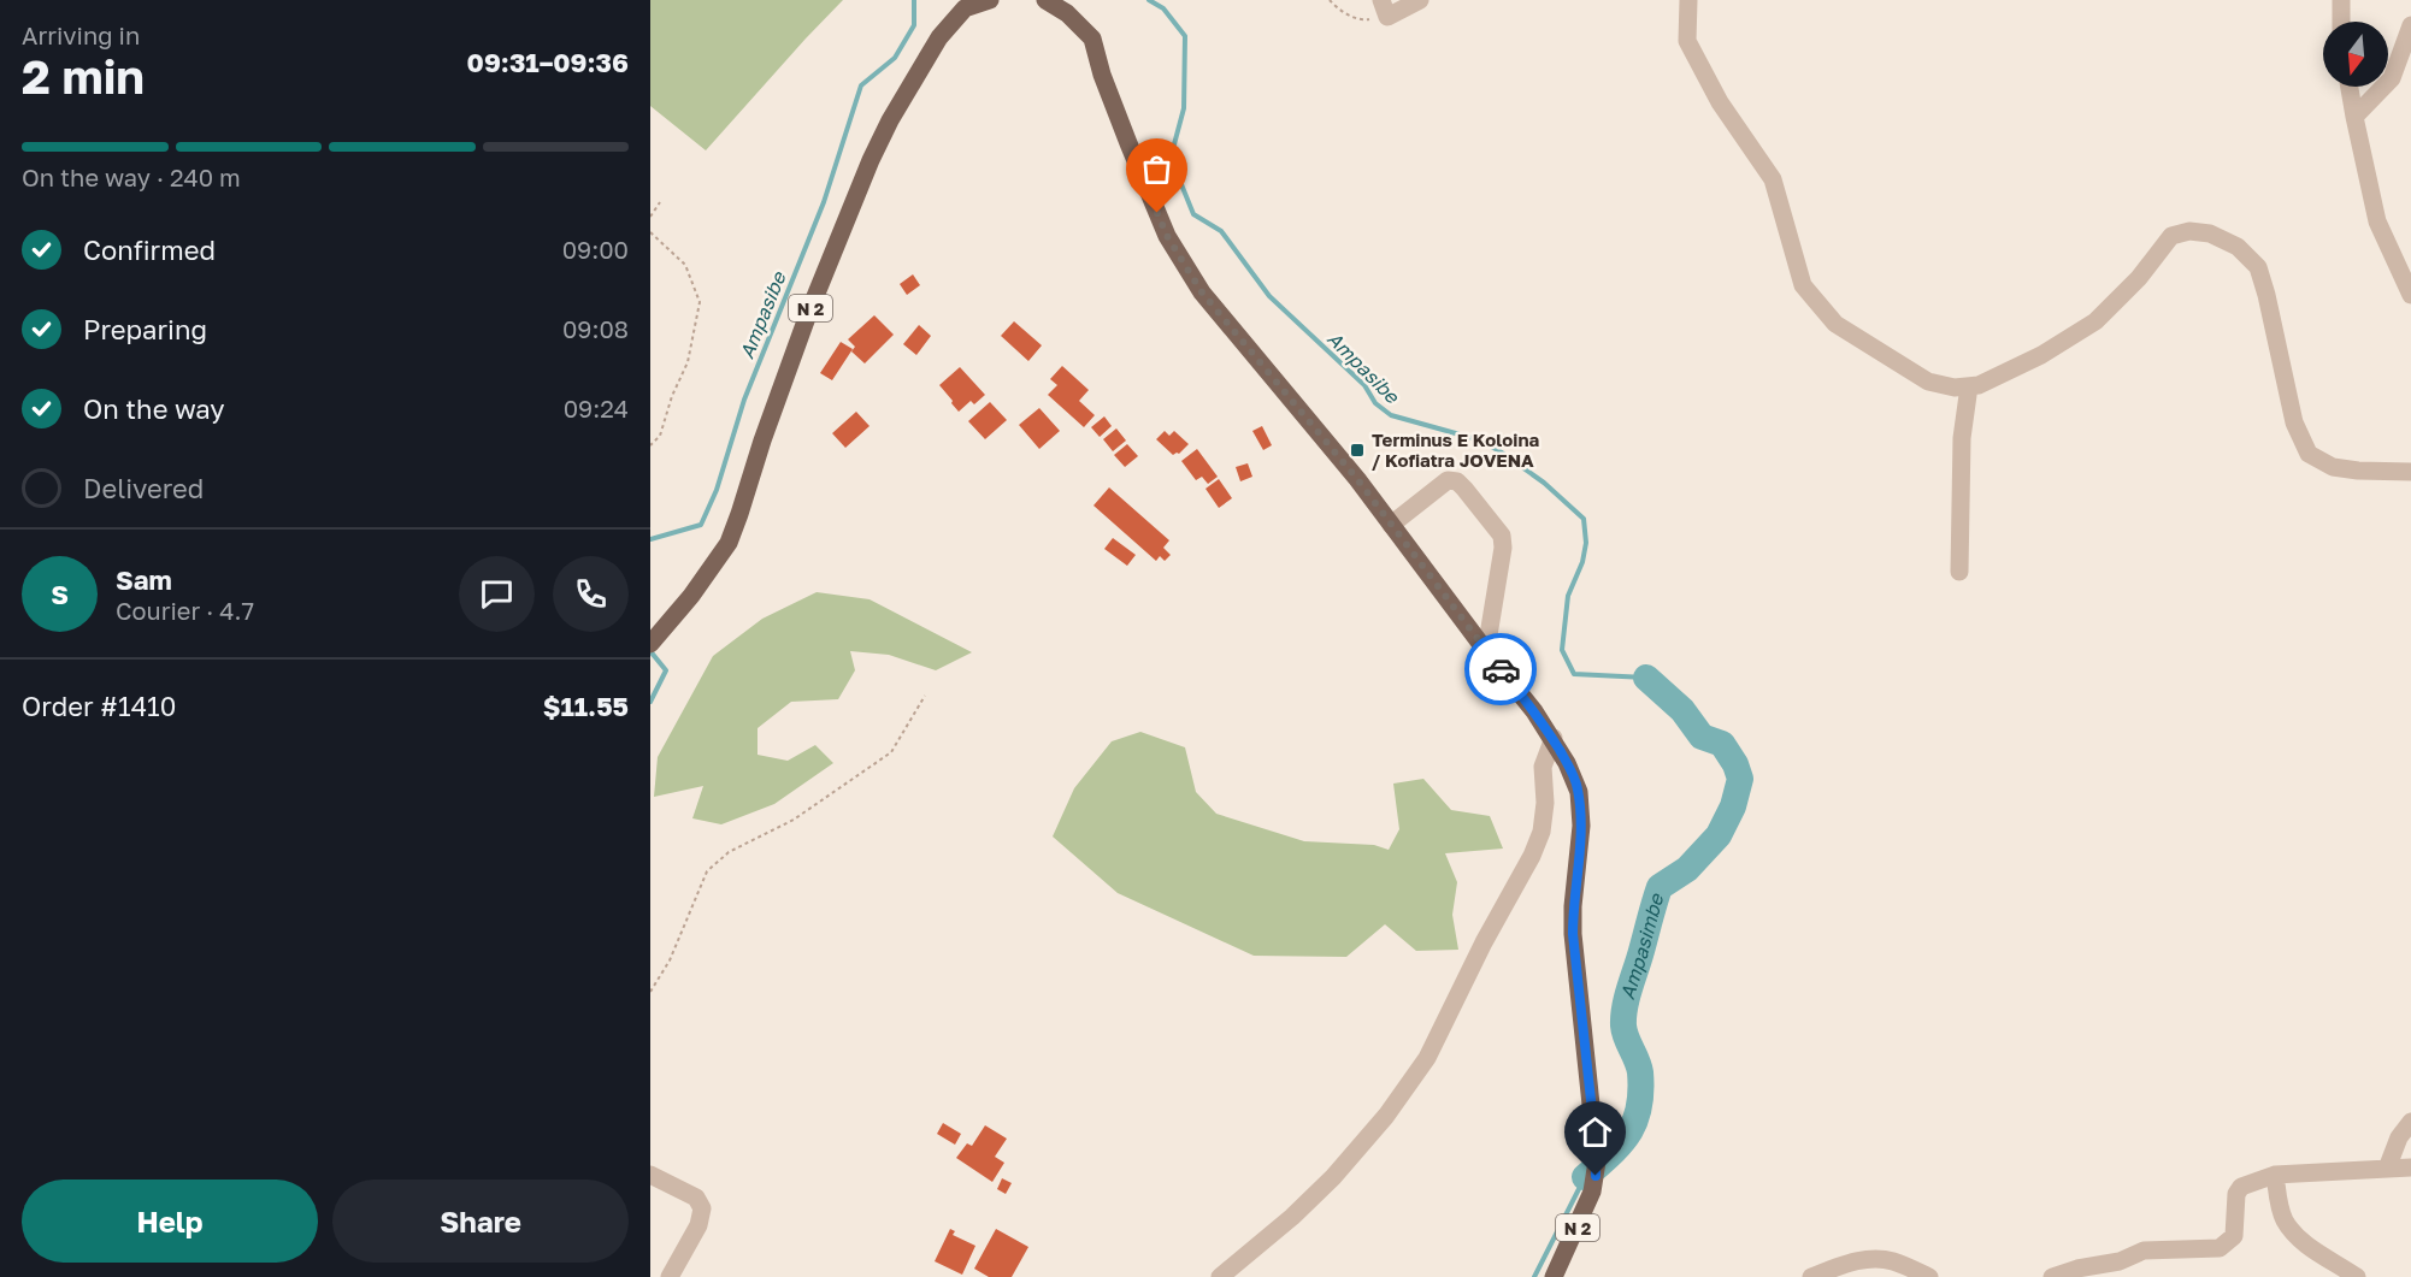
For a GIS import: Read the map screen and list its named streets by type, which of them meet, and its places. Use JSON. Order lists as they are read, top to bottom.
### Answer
{
  "streets": {
    "main road": ["N 2"]
  },
  "water": ["Ampasibe", "Ampasimbe"],
  "places": {
    "transit": ["Terminus E Koloina / Kofiatra JOVENA"]
  },
  "north": "bottom",
  "page": {
    "heading": ["2 min", "Arriving in", "09:31–09:36"],
    "panel": [
      "Sam",
      "Courier · 4.7",
      "Order #1410",
      "$11.55"
    ],
    "bar": "On the way · 240 m",
    "list": [
      ["Confirmed", "09:00"],
      ["Preparing", "09:08"],
      ["On the way", "09:24"],
      "Delivered"
    ],
    "round": "S",
    "buttons": ["Help", "Share"]
  }
}
